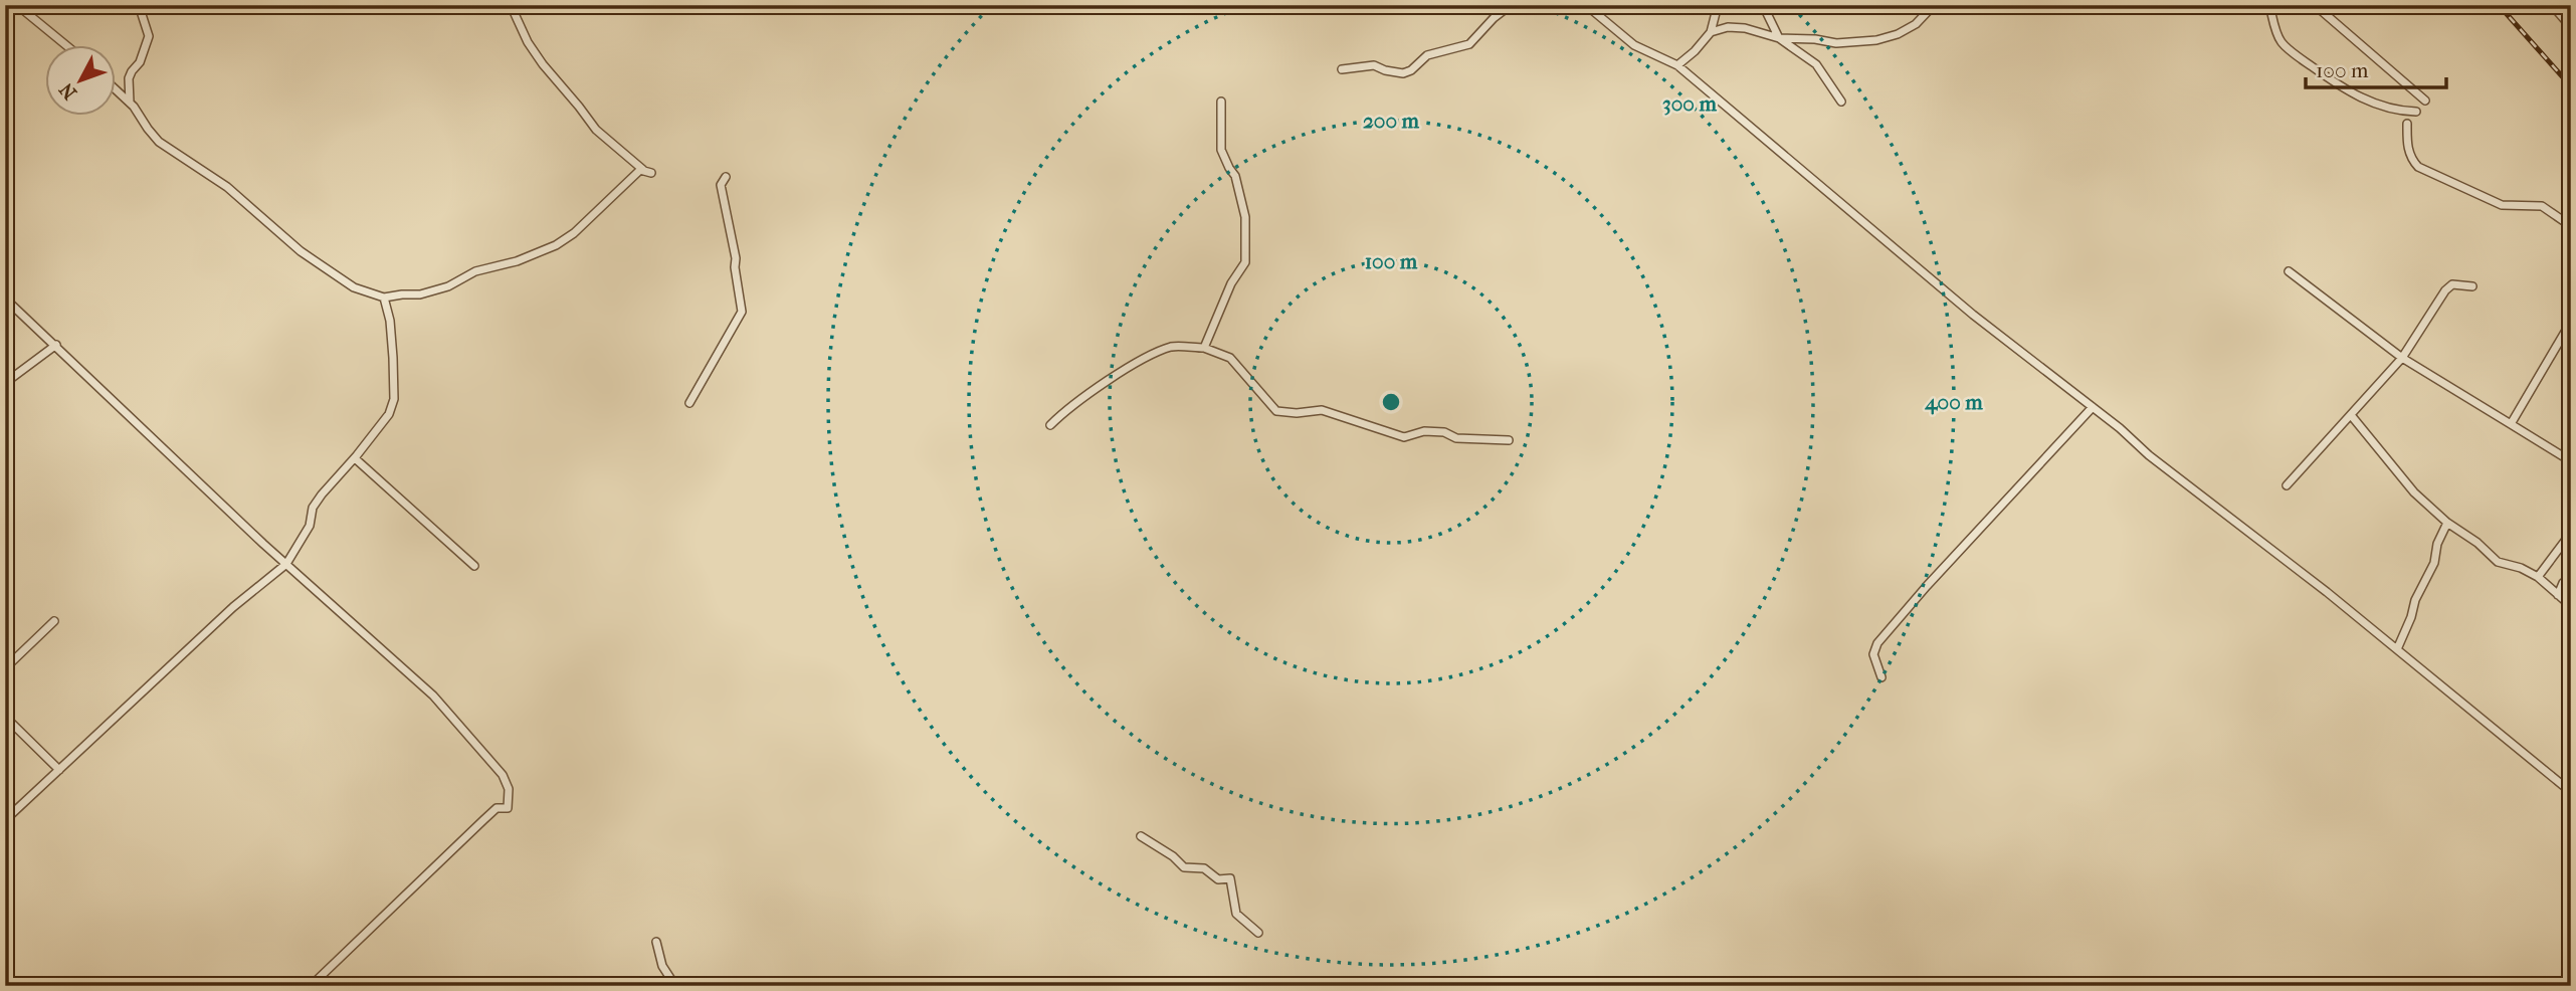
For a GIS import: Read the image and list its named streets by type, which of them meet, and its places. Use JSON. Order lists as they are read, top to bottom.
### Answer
{
  "scale_bar": "100 m",
  "north": "bottom left",
  "rings": [
    "300 m",
    "200 m",
    "100 m",
    "400 m"
  ]
}
